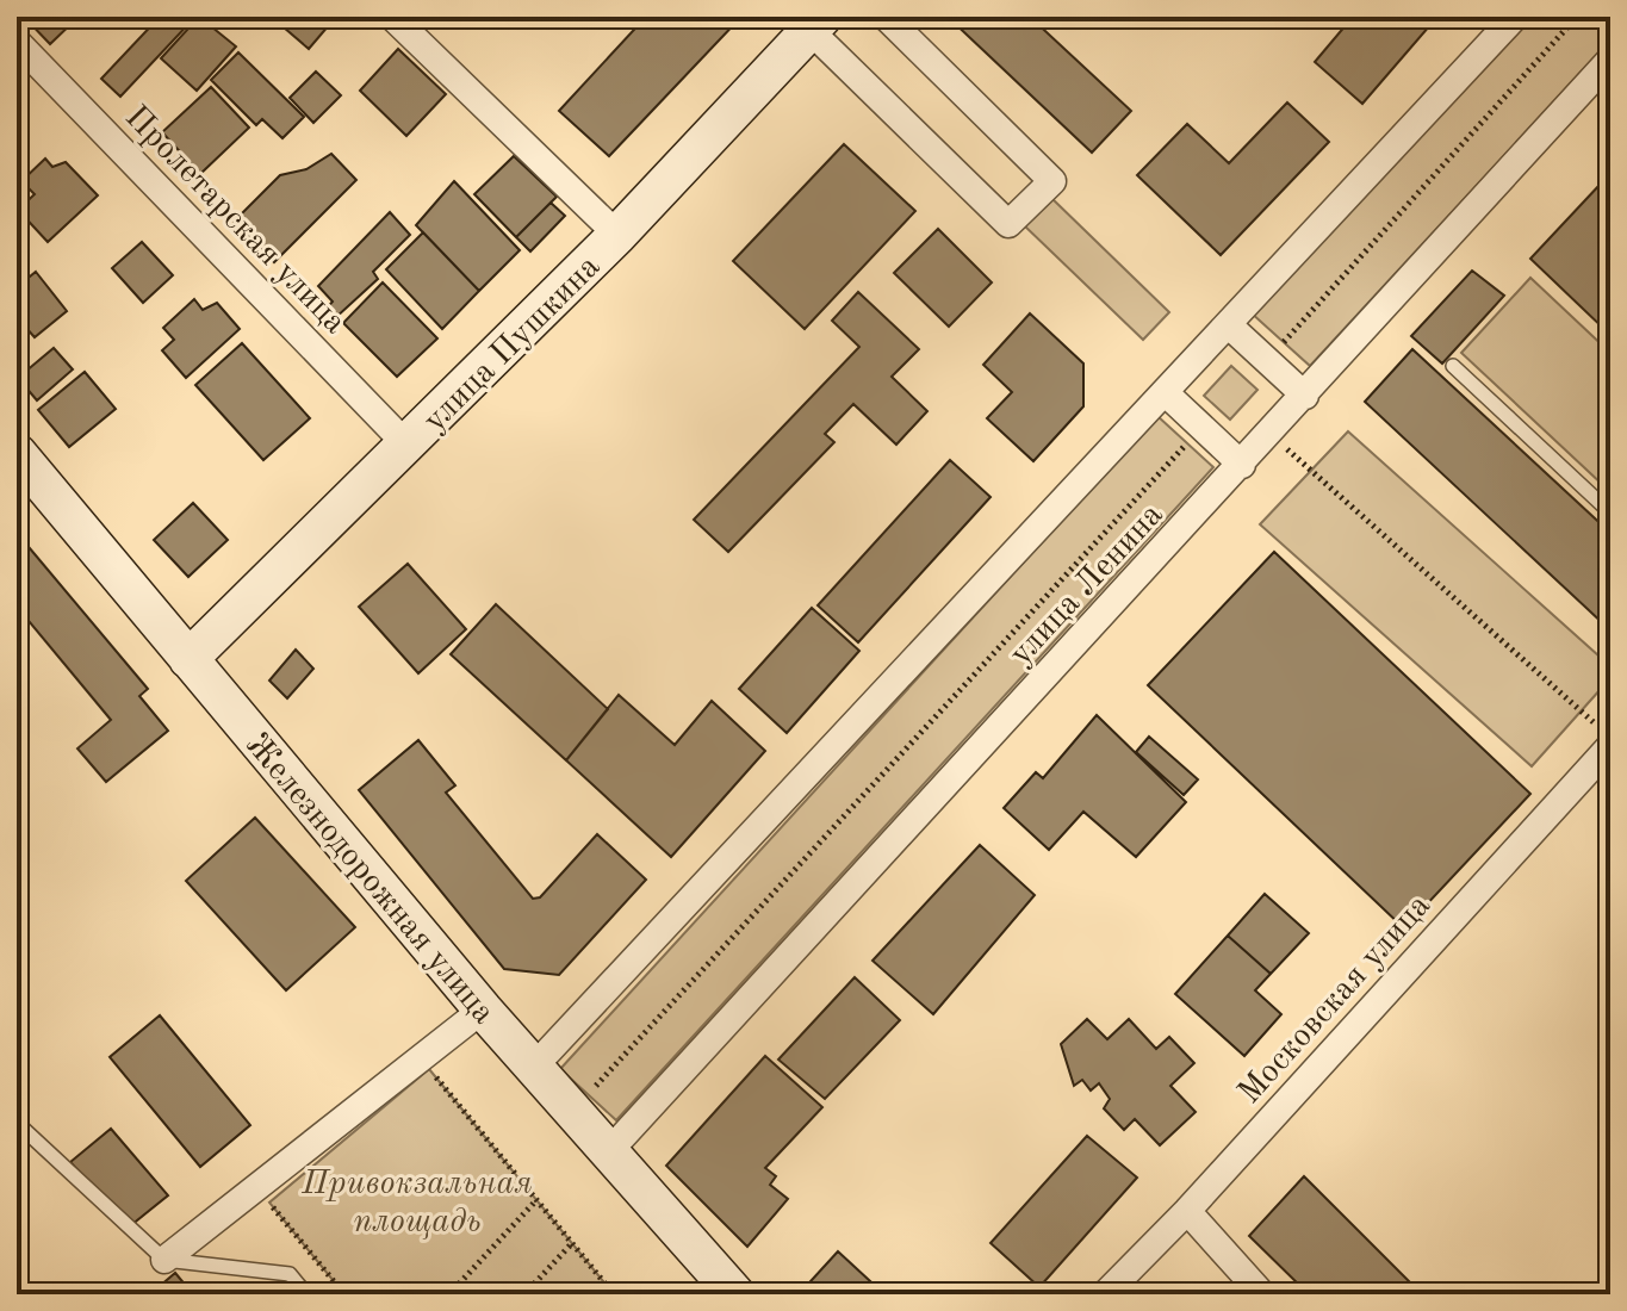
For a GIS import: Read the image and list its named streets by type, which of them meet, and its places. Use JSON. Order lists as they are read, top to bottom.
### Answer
{
  "streets": {
    "main road": ["улица Пушкина", "Железнодорожная улица"],
    "street": ["Пролетарская улица", "улица Ленина", "Московская улица"]
  },
  "crossings": [
    ["Пролетарская улица", "улица Пушкина"],
    ["улица Пушкина", "Железнодорожная улица"],
    ["улица Ленина", "Железнодорожная улица"]
  ],
  "parks": ["Привокзальная площадь"]
}
